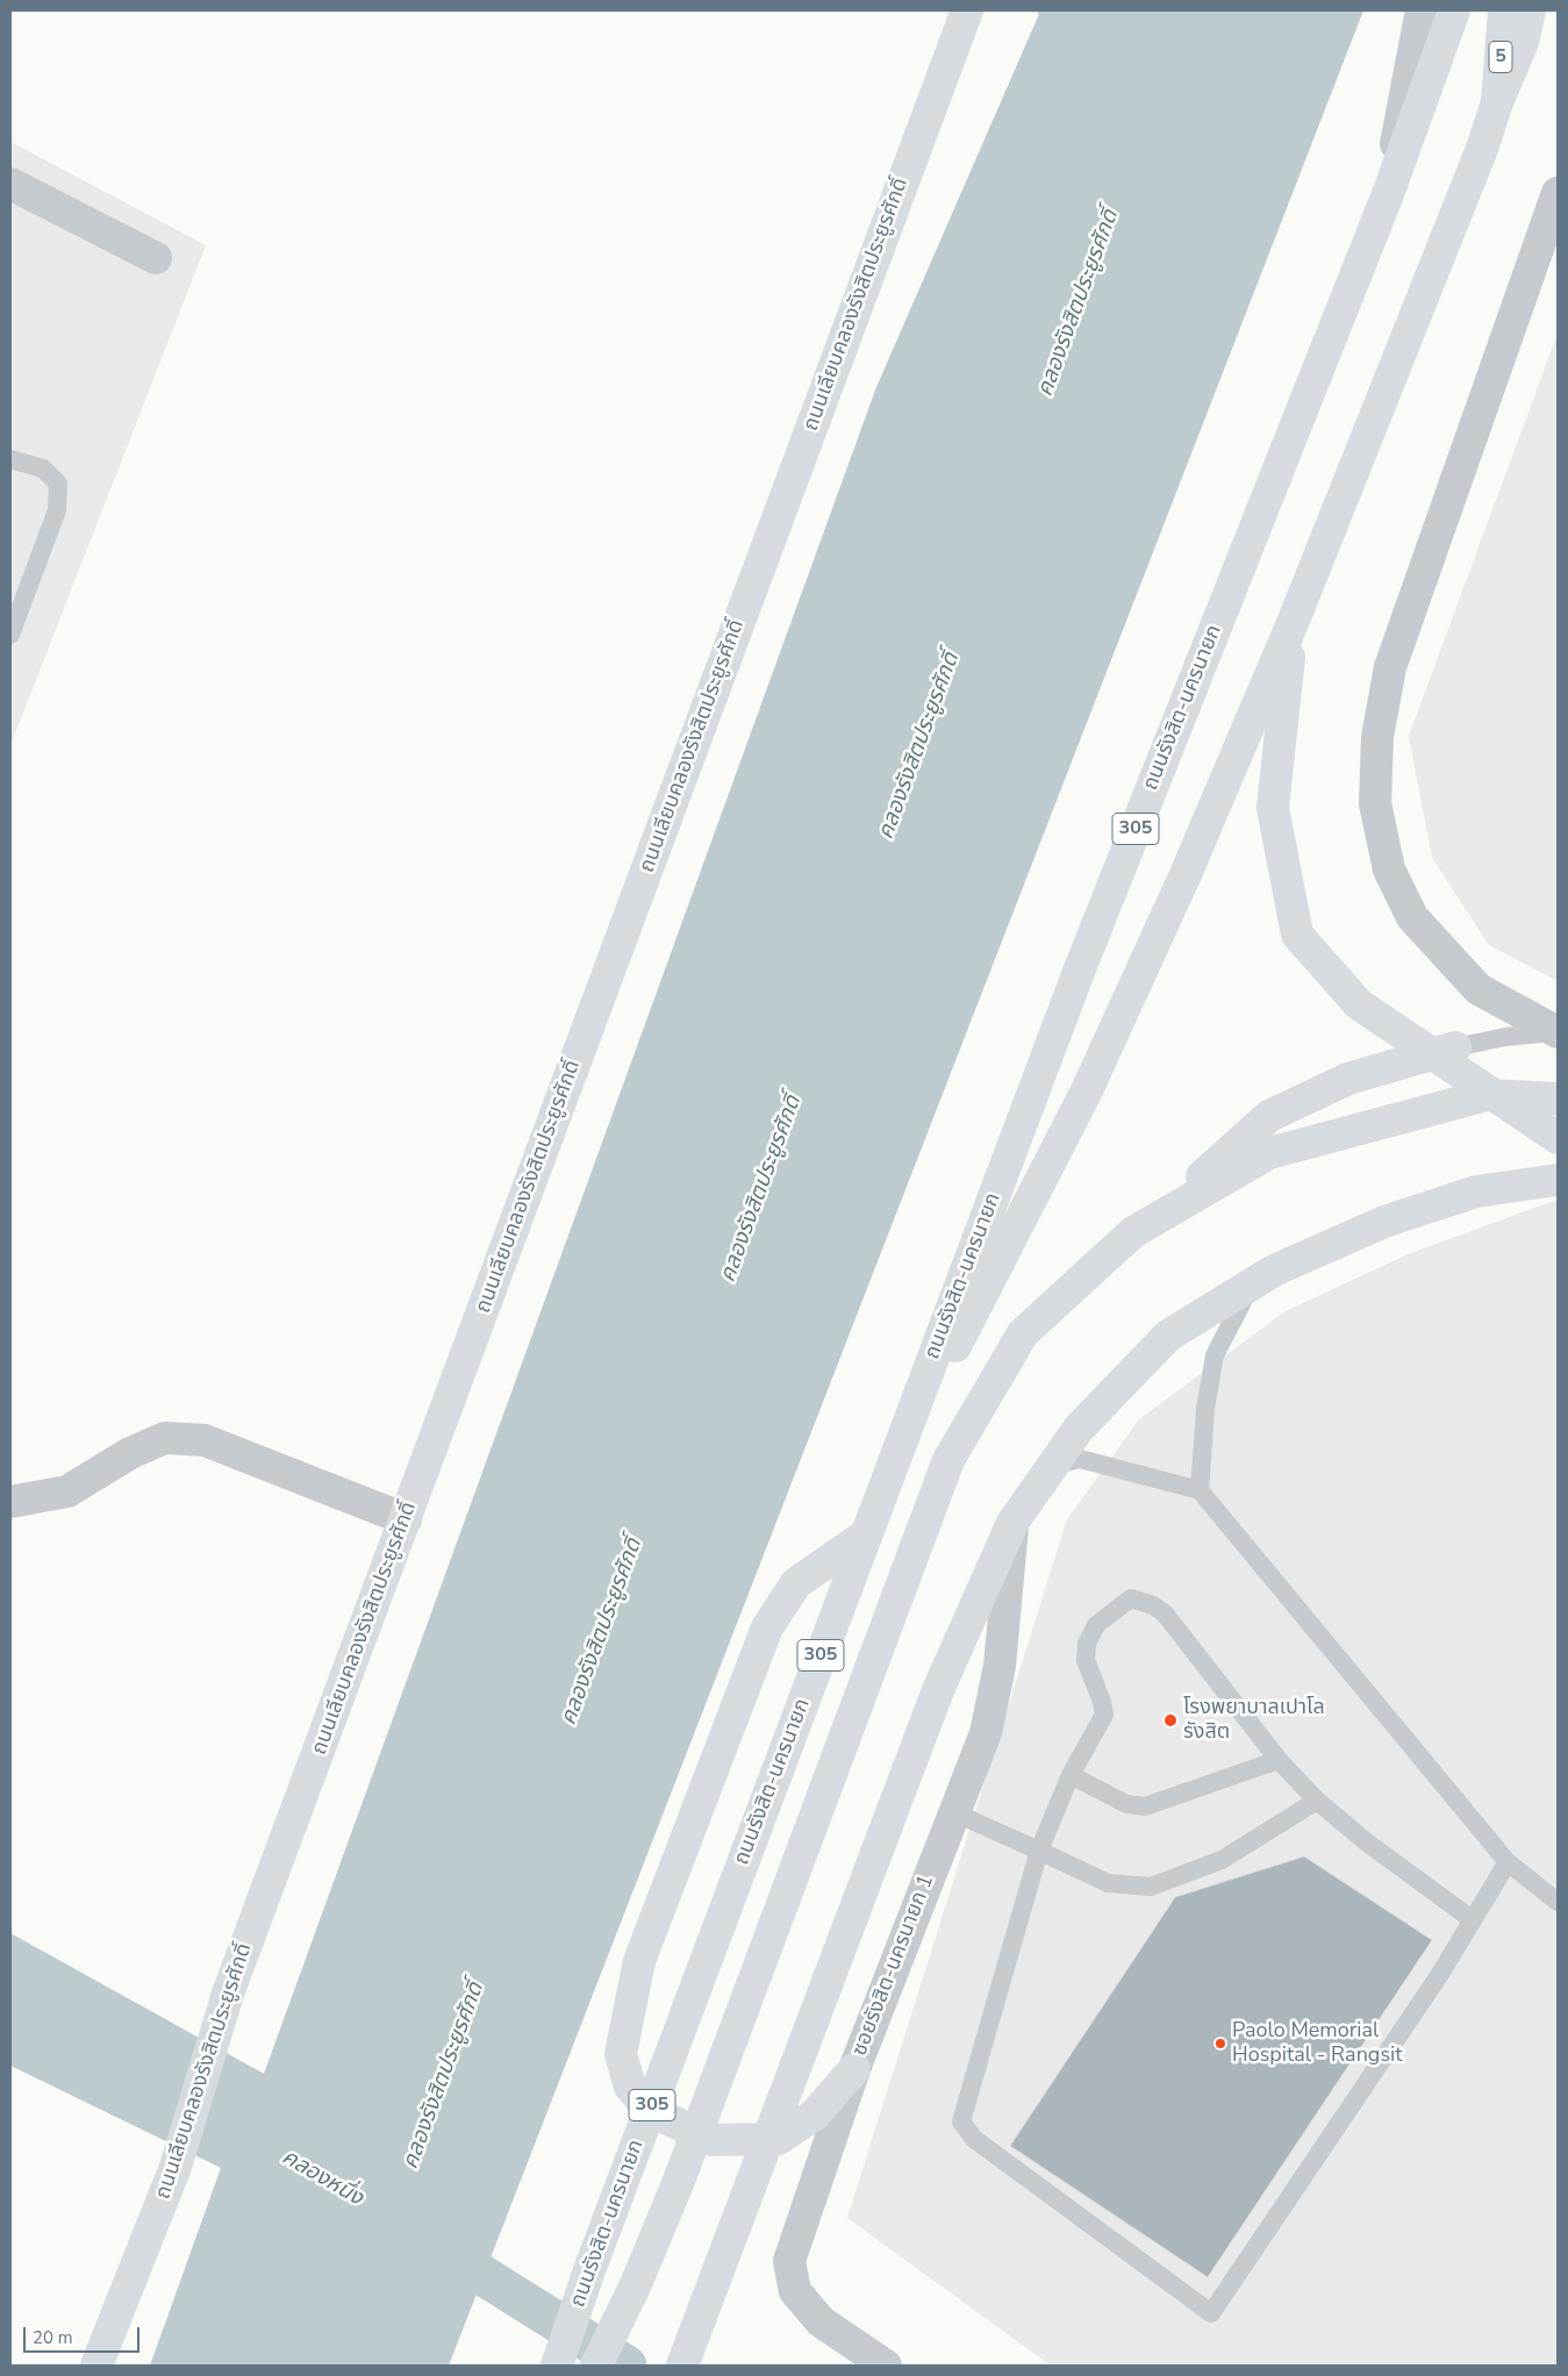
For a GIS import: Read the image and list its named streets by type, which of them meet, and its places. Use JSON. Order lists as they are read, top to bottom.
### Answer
{
  "streets": {
    "main road": [
      "5",
      "ถนนเลียบคลองรังสิตประยูรศักดิ์",
      "ถนนรังสิต-นครนายก",
      "305"
    ],
    "street": ["ซอยรังสิต-นครนายก 1"]
  },
  "water": ["คลองรังสิตประยูรศักดิ์", "คลองหนึ่ง"],
  "places": ["โรงพยาบาลเปาโล รังสิต", "Paolo Memorial Hospital - Rangsit"],
  "scale_bar": "20 m"
}
